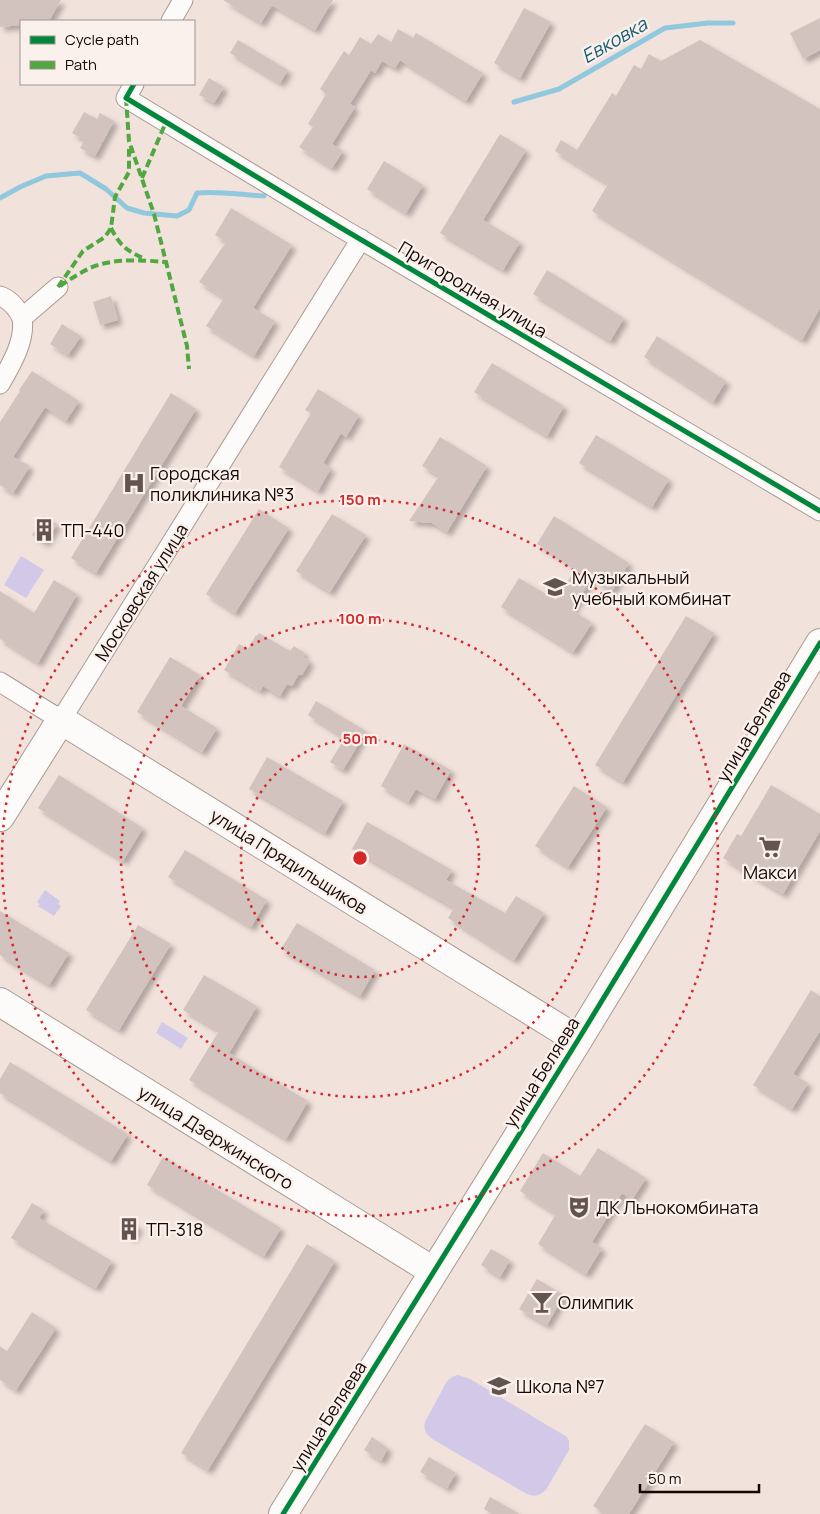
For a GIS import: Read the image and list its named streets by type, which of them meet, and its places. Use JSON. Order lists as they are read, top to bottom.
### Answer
{
  "streets": {
    "street": [
      "Пригородная улица",
      "Московская улица",
      "улица Беляева",
      "улица Прядильщиков",
      "улица Дзержинского"
    ]
  },
  "crossings": [
    ["Пригородная улица", "Московская улица"],
    ["Московская улица", "улица Прядильщиков"],
    ["улица Беляева", "улица Прядильщиков"],
    ["улица Беляева", "улица Дзержинского"]
  ],
  "water": ["Евковка"],
  "places": {
    "hospital": ["Городская поликлиника №3"],
    "building": ["ТП-440", "ТП-318"],
    "school or university": ["Музыкальный учебный комбинат", "Школа №7"],
    "supermarket": ["Макси"],
    "theatre": ["ДК Льнокомбината"],
    "bar": ["Олимпик"]
  },
  "legend": ["Cycle path", "Path"],
  "scale_bar": "50 m",
  "rings": ["150 m", "100 m", "50 m"]
}
